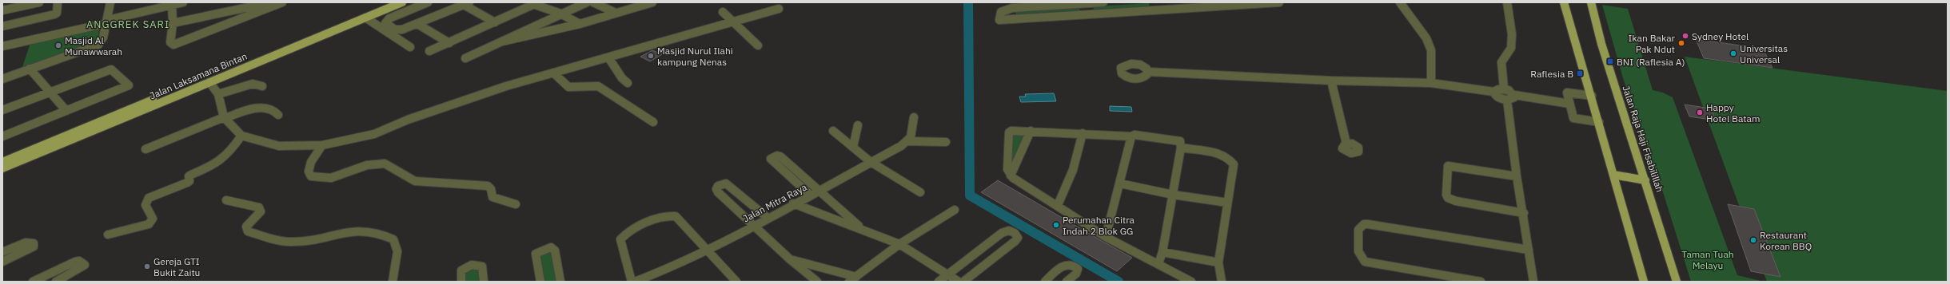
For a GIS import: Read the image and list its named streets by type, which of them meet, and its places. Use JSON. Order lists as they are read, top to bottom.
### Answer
{
  "streets": {
    "main road": ["Jalan Laksamana Bintan", "Jalan Raja Haji Fisabilillah"],
    "street": ["Jalan Mitra Raya"]
  },
  "districts": ["ANGGREK SARI"],
  "parks": ["Taman Tuah Melayu"],
  "places": {
    "other": [
      "Sydney Hotel",
      "Ikan Bakar Pak Ndut",
      "Masjid Al Munawwarah",
      "Universitas Universal",
      "Masjid Nurul Ilahi kampung Nenas",
      "Happy Hotel Batam",
      "Perumahan Citra Indah 2 Blok GG",
      "Restaurant Korean BBQ",
      "Gereja GTI Bukit Zaitu"
    ],
    "transit": ["BNI (Raflesia A)", "Raflesia B"]
  }
}
